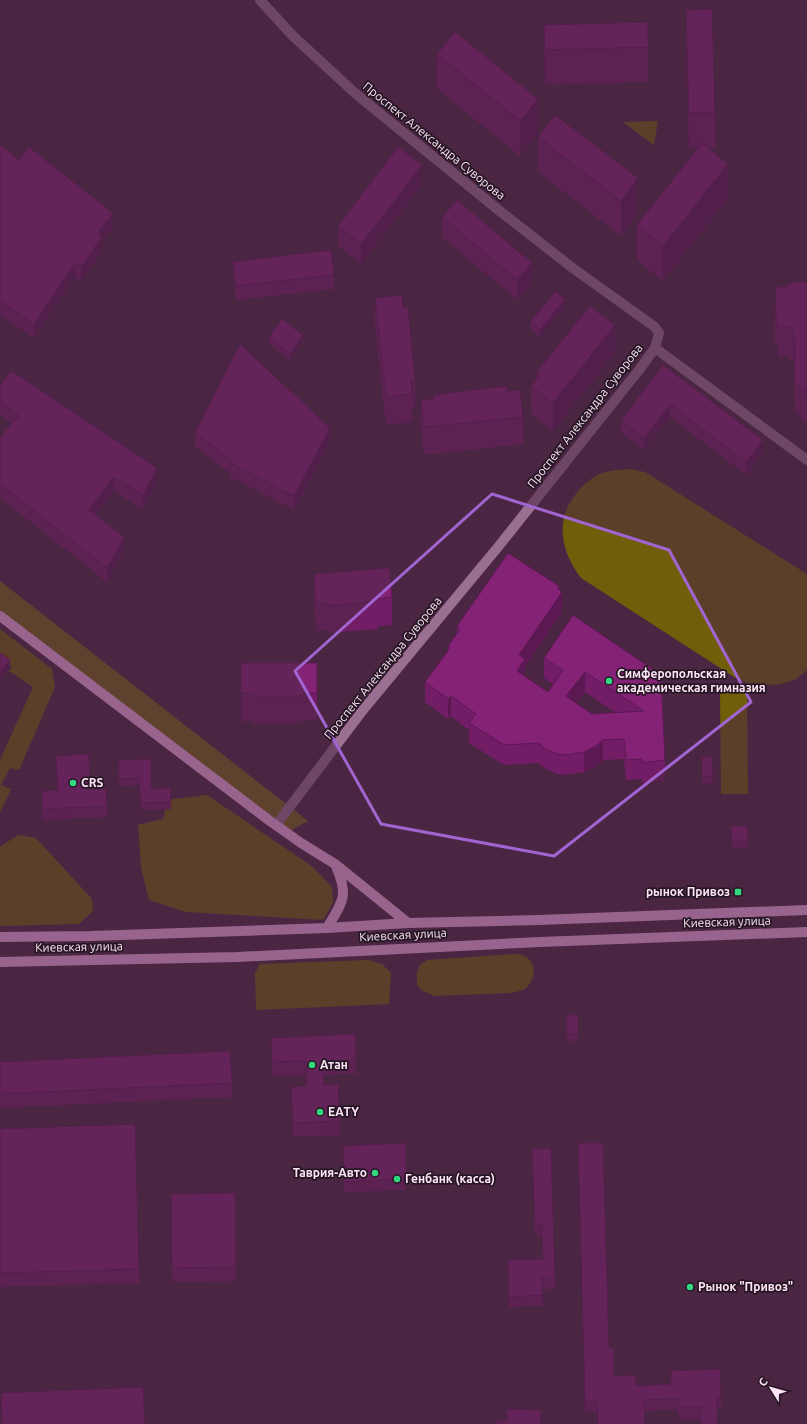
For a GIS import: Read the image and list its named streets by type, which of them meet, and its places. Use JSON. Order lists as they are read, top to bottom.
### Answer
{
  "streets": {
    "main road": ["Киевская улица"],
    "street": ["Проспект Александра Суворова"]
  },
  "places": {
    "other": [
      "Симферопольская академическая гимназия",
      "CRS",
      "Атан",
      "EАTY",
      "Таврия-Авто",
      "Генбанк (касса)",
      "Рынок \"Привоз\""
    ],
    "transit": ["рынок Привоз"]
  },
  "north": "top left"
}
